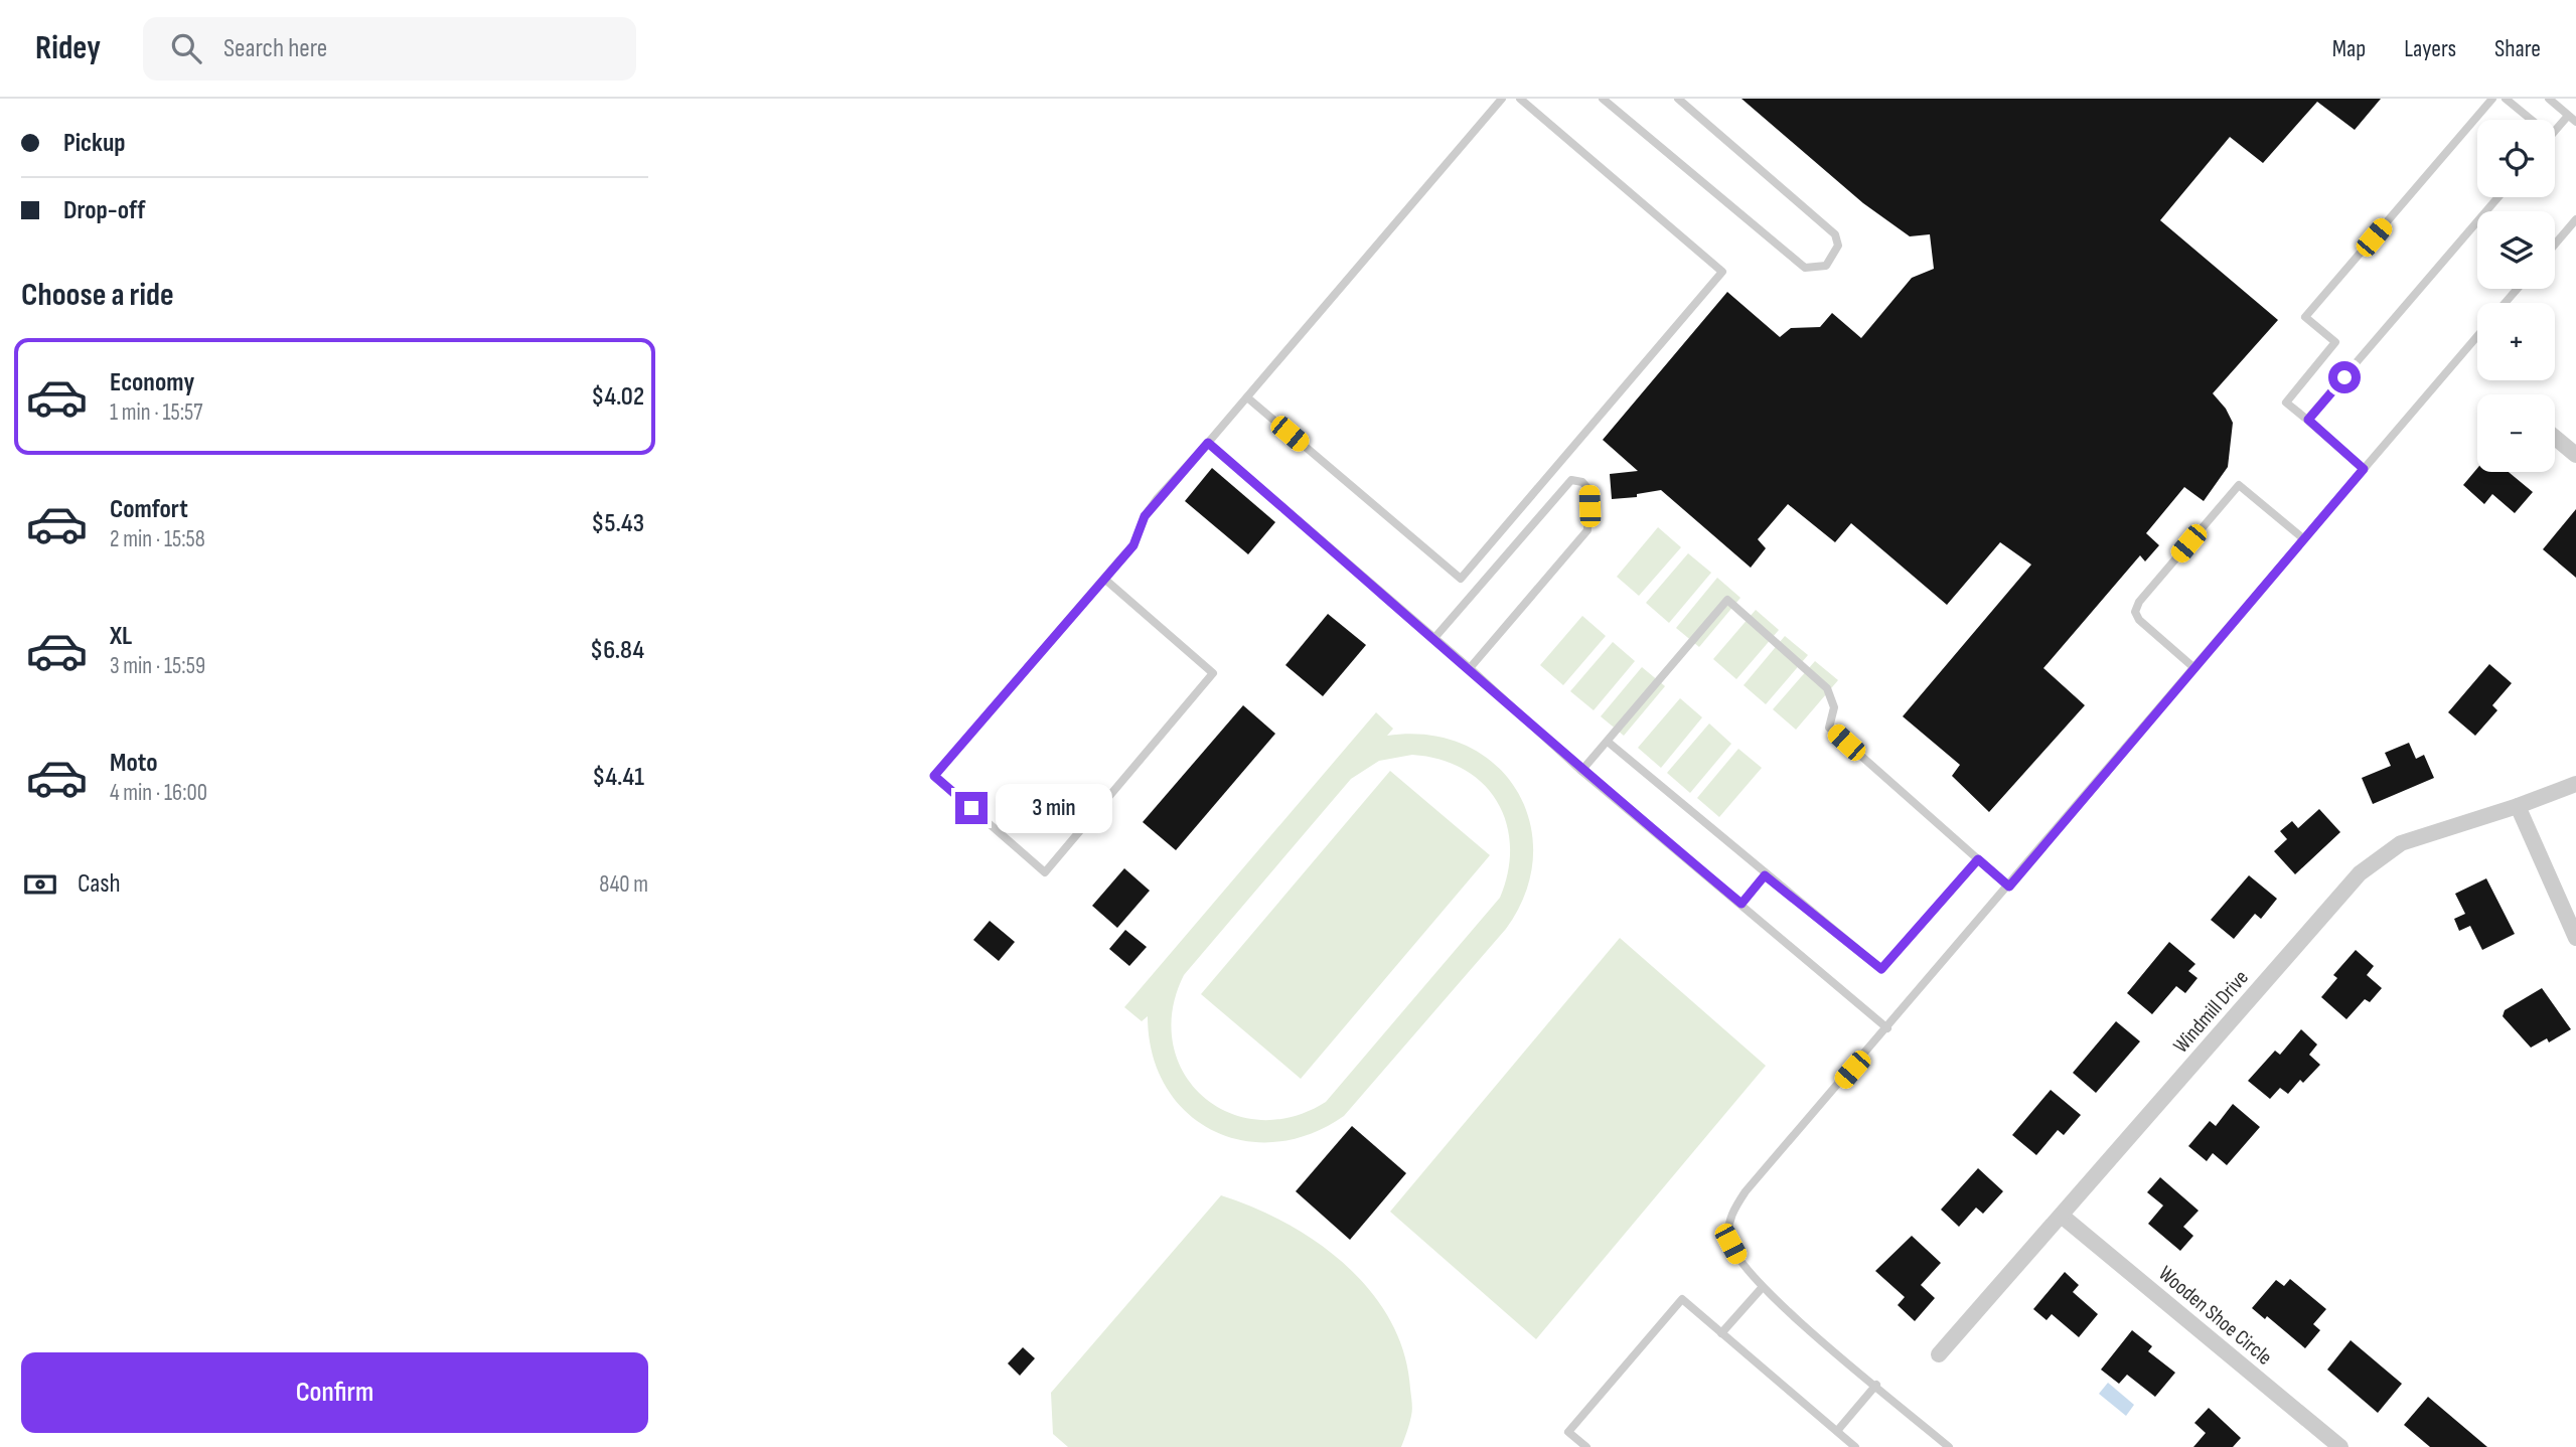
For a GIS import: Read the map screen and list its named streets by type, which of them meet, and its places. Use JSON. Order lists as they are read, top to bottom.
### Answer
{
  "streets": {
    "street": ["Windmill Drive", "Wooden Shoe Circle"]
  },
  "crossings": [
    ["Windmill Drive", "Wooden Shoe Circle"]
  ],
  "page": {
    "header": "Ridey",
    "search": "Search here",
    "nav": ["Map", "Layers", "Share"],
    "banner": ["Pickup", "Drop-off"],
    "map_buttons": ["+", "−"],
    "heading": "Choose a ride",
    "list": [
      {
        "name": "Economy",
        "note": "1 min · 15:57",
        "value": "$4.02"
      },
      {
        "name": "Comfort",
        "note": "2 min · 15:58",
        "value": "$5.43"
      },
      {
        "name": "XL",
        "note": "3 min · 15:59",
        "value": "$6.84"
      },
      {
        "name": "Moto",
        "note": "4 min · 16:00",
        "value": "$4.41"
      }
    ],
    "bubble": "3 min",
    "pay": ["Cash", "840 m"],
    "buttons": "Confirm"
  }
}
